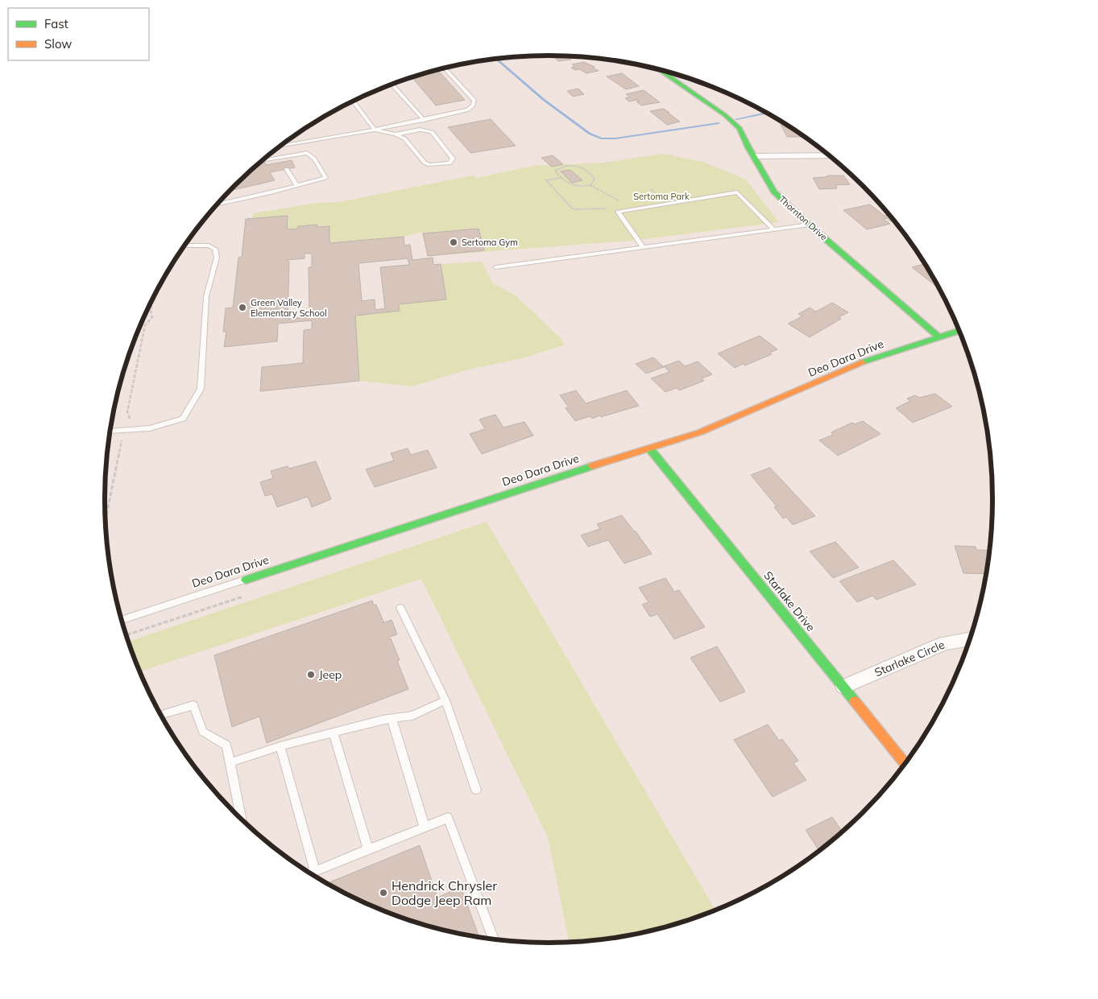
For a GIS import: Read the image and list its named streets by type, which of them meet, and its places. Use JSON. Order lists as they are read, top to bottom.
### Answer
{
  "streets": {
    "street": [
      "Thornton Drive",
      "Deo Dara Drive",
      "Starlake Drive",
      "Starlake Circle"
    ]
  },
  "crossings": [
    ["Thornton Drive", "Deo Dara Drive"],
    ["Deo Dara Drive", "Starlake Drive"],
    ["Starlake Drive", "Starlake Circle"]
  ],
  "parks": ["Sertoma Park"],
  "places": [
    "Sertoma Gym",
    "Green Valley Elementary School",
    "Jeep",
    "Hendrick Chrysler Dodge Jeep Ram"
  ],
  "legend": ["Fast", "Slow"]
}
